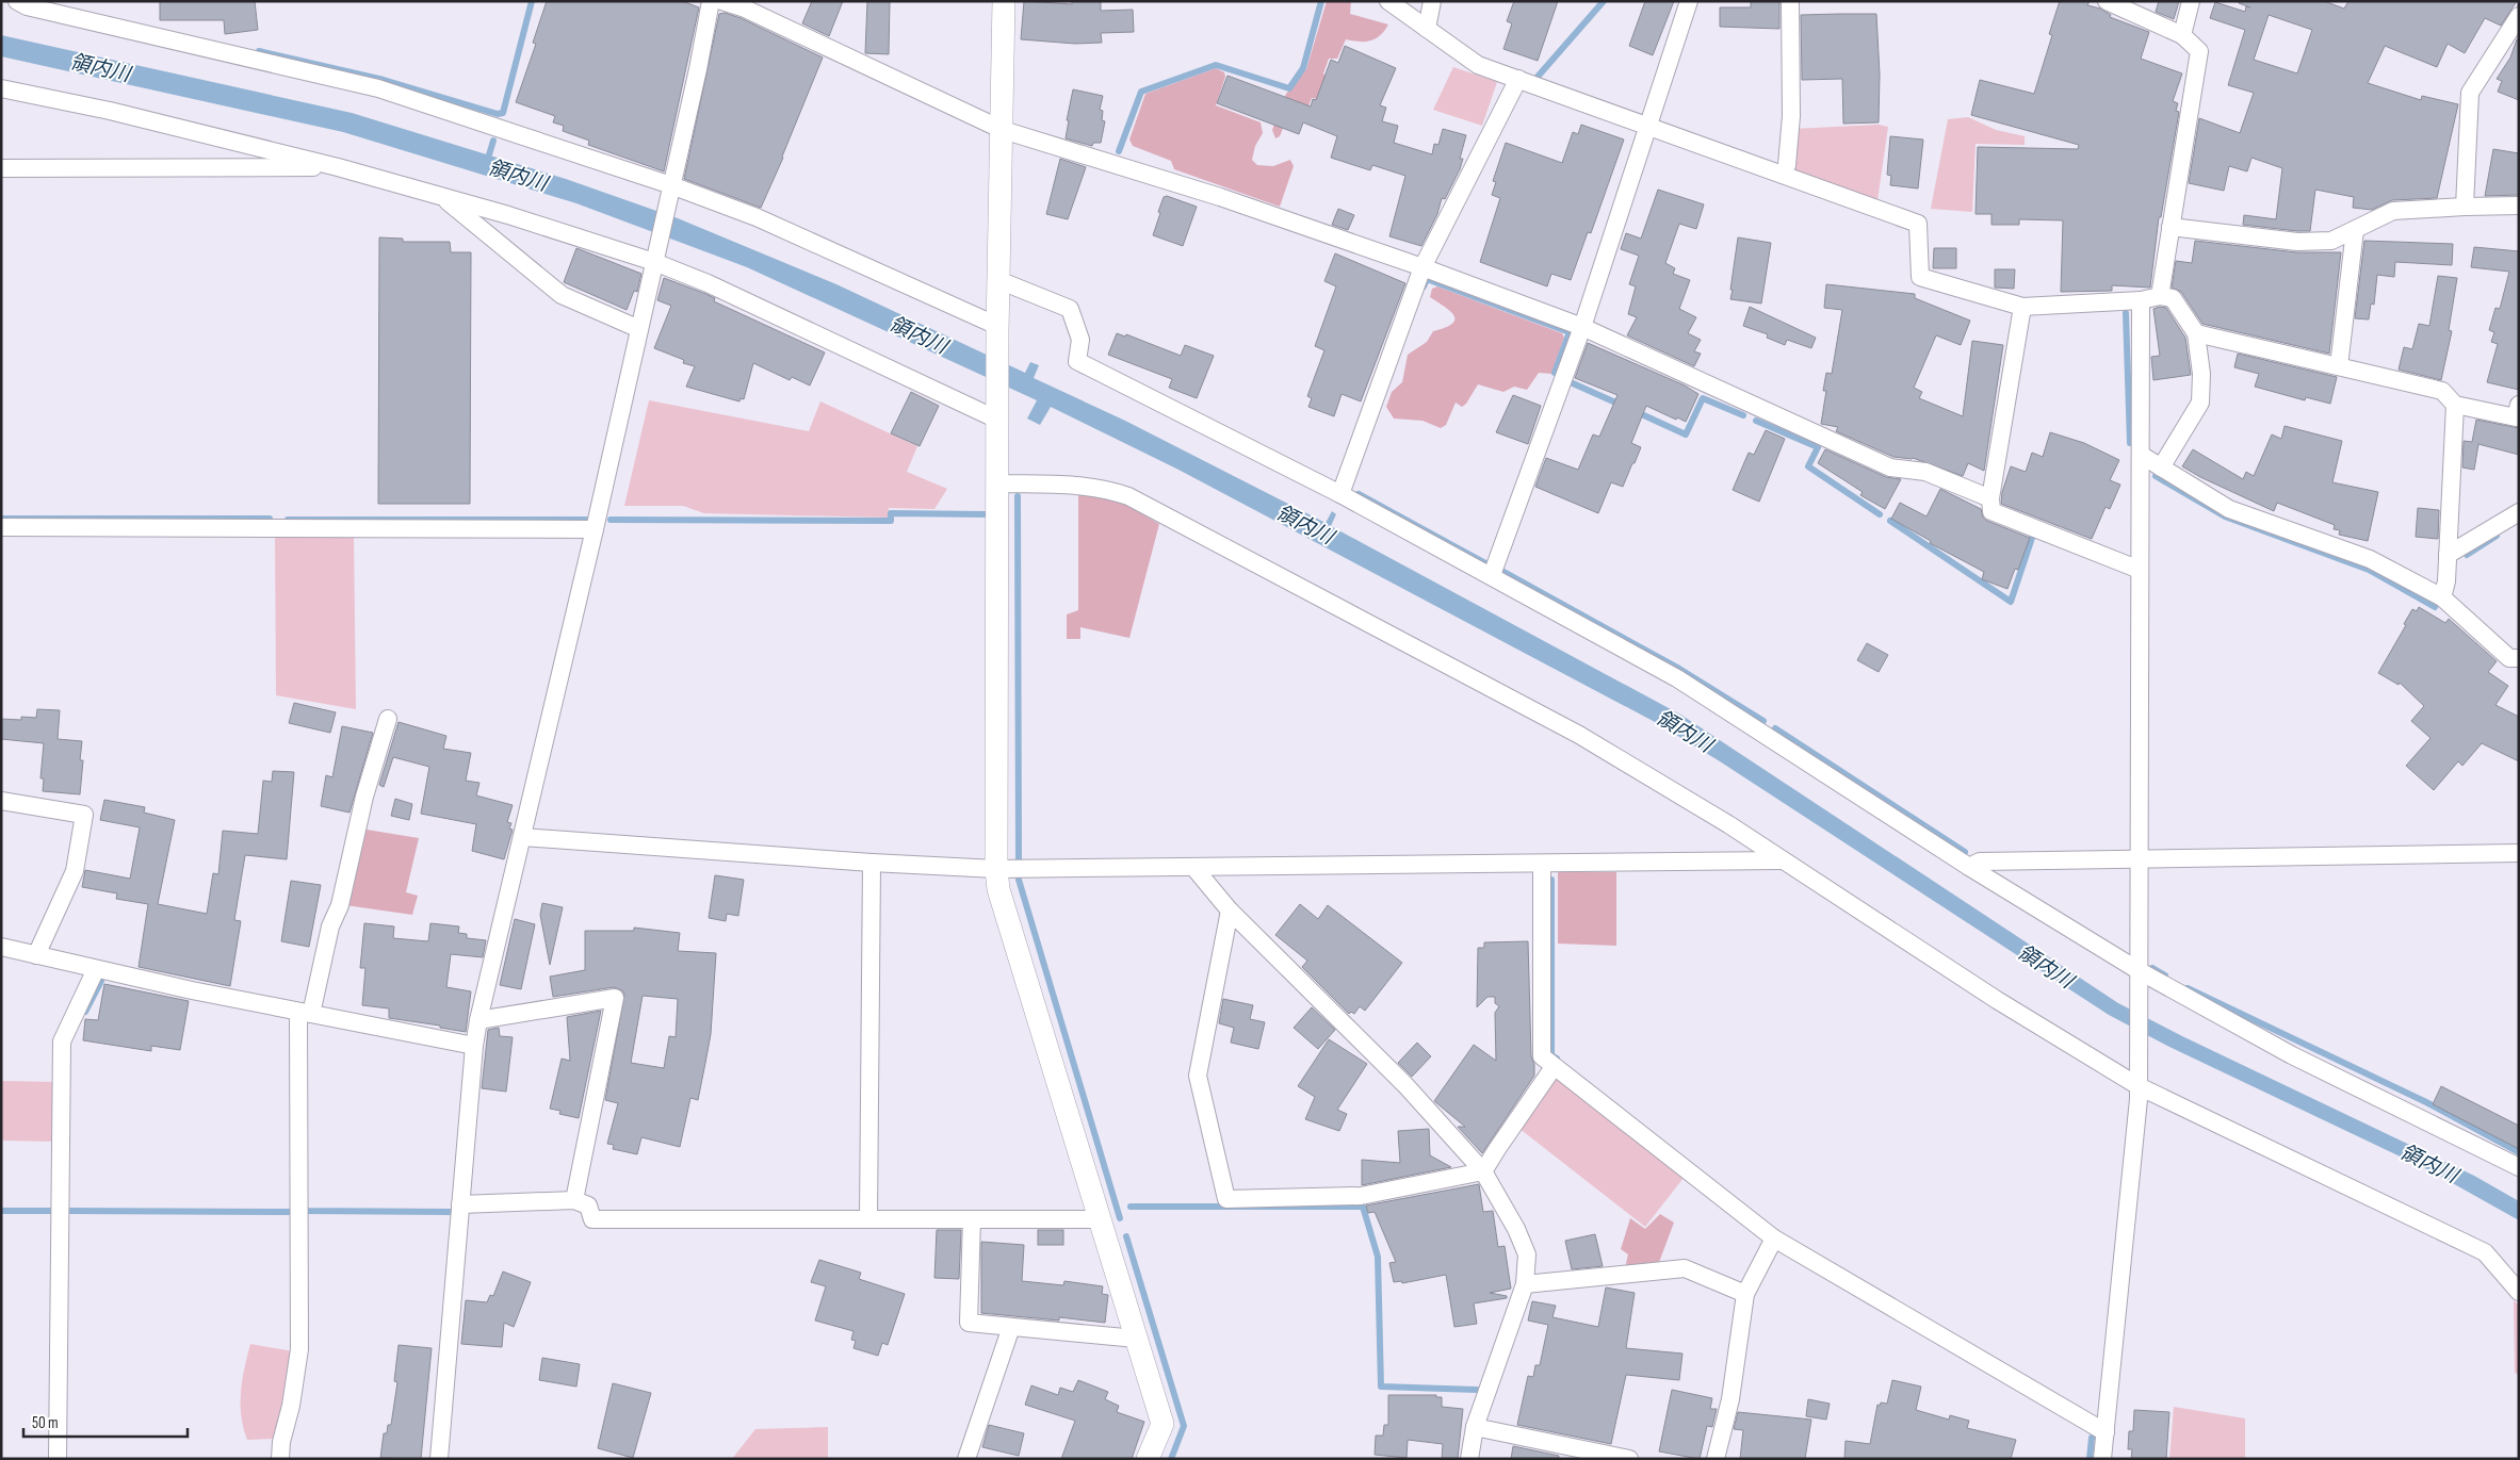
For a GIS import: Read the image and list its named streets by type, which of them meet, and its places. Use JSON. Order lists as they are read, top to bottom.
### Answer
{
  "water": ["領内川"],
  "scale_bar": "50 m"
}
